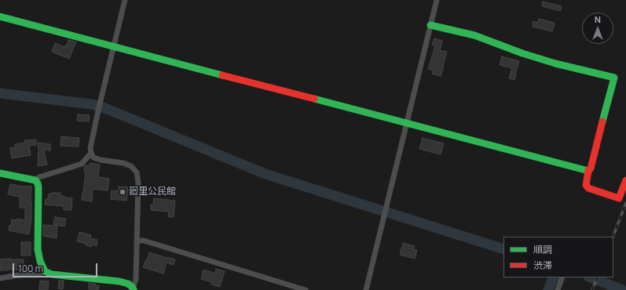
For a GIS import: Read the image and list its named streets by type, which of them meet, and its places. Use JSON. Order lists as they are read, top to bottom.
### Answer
{
  "places": ["廻里公民館"],
  "legend": ["順調", "渋滞"],
  "scale_bar": "100 m",
  "north": "top"
}
